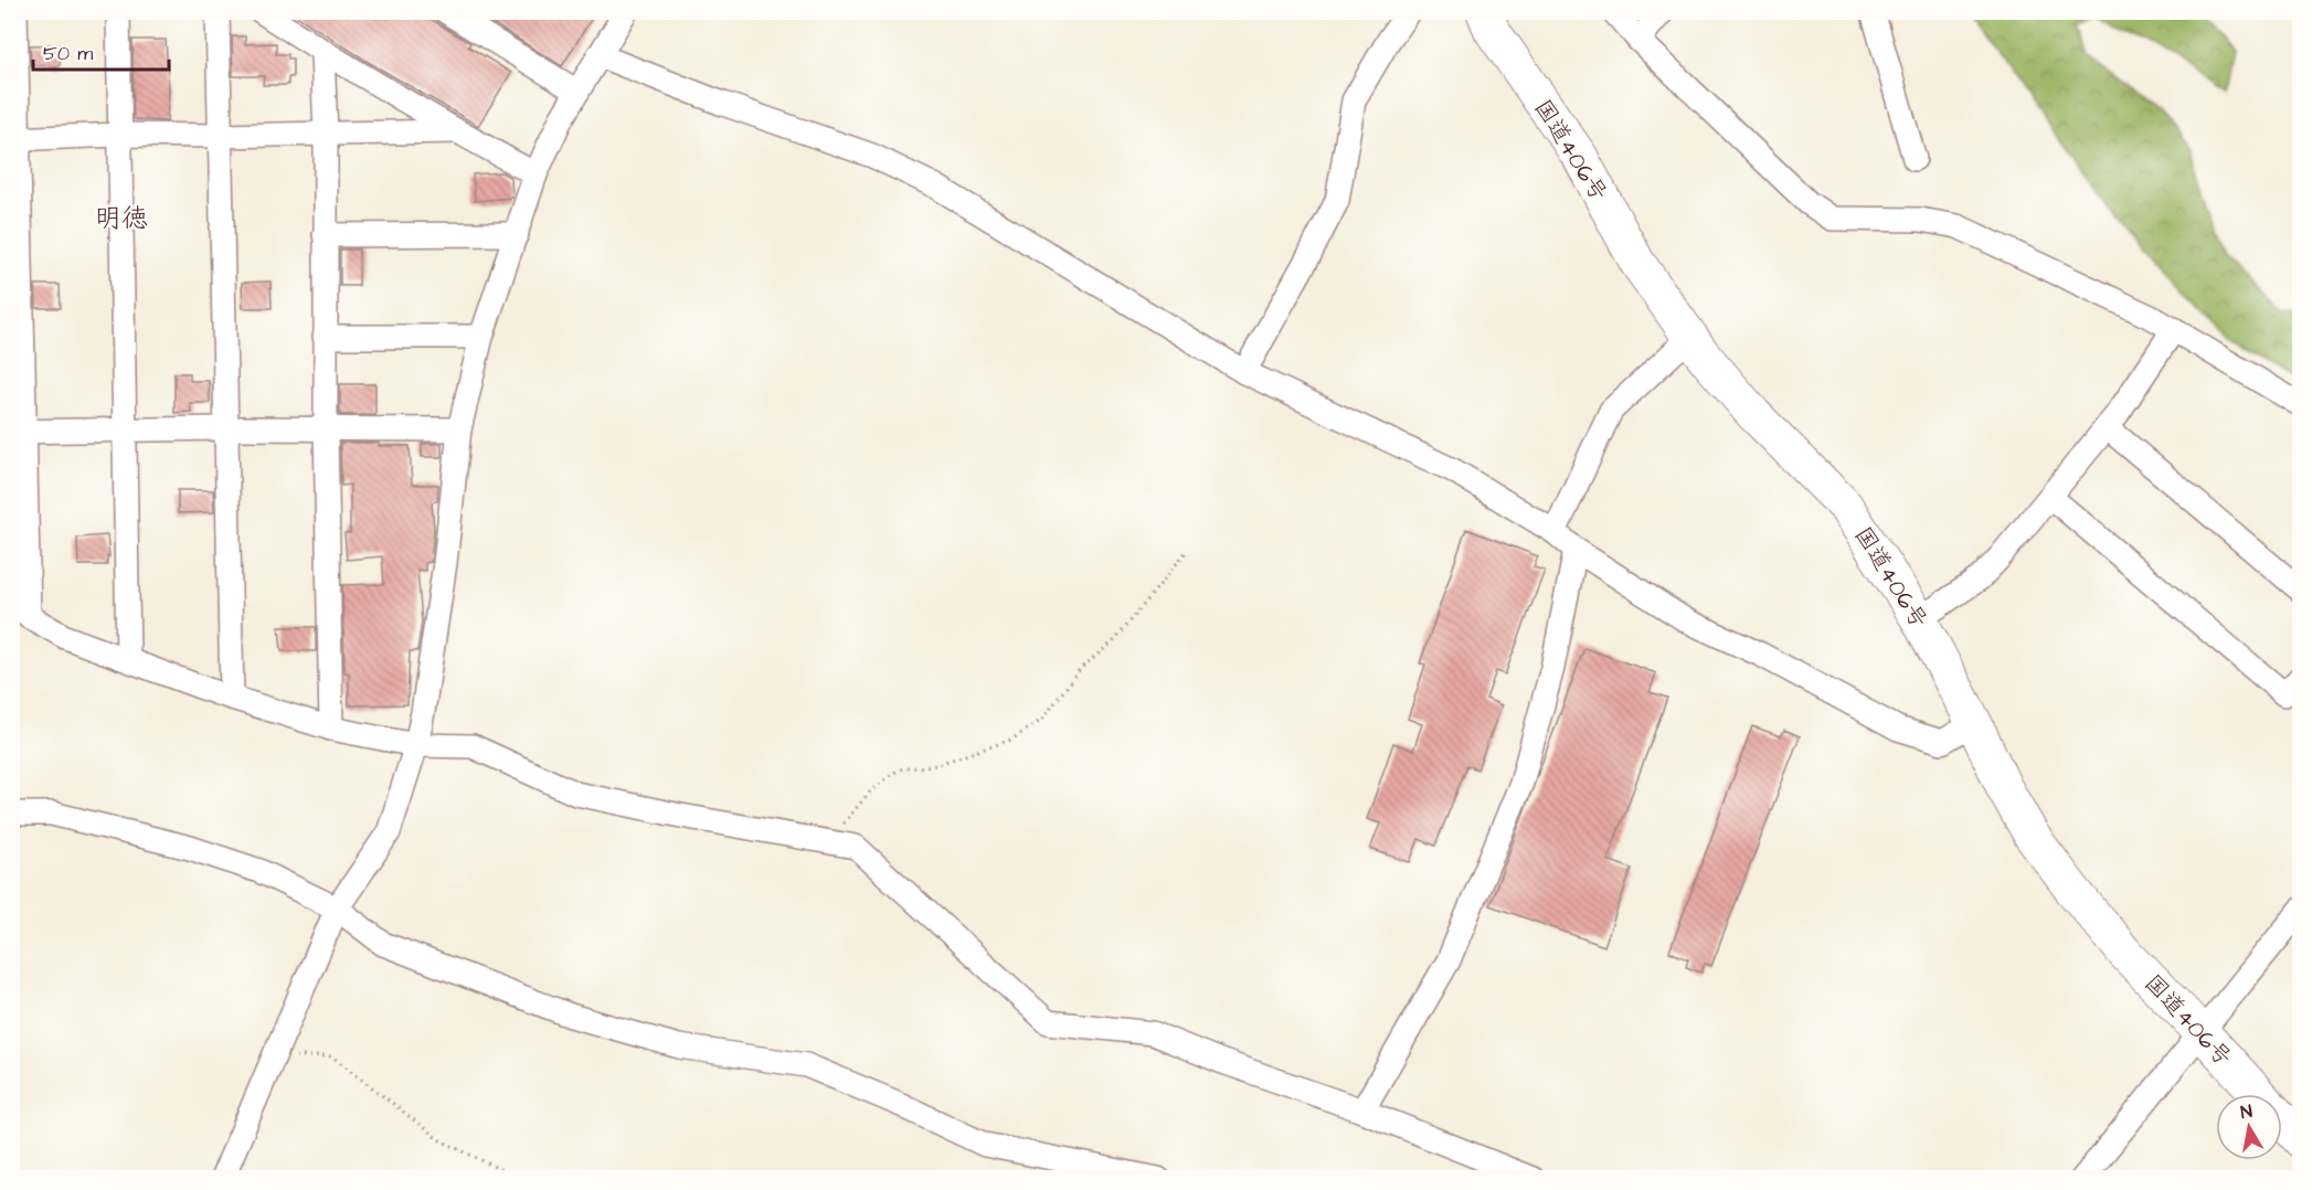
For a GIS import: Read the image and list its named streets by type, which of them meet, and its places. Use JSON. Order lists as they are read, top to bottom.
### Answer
{
  "streets": {
    "highway": ["国道406号"]
  },
  "districts": ["明徳"],
  "scale_bar": "50 m",
  "north": "top"
}
